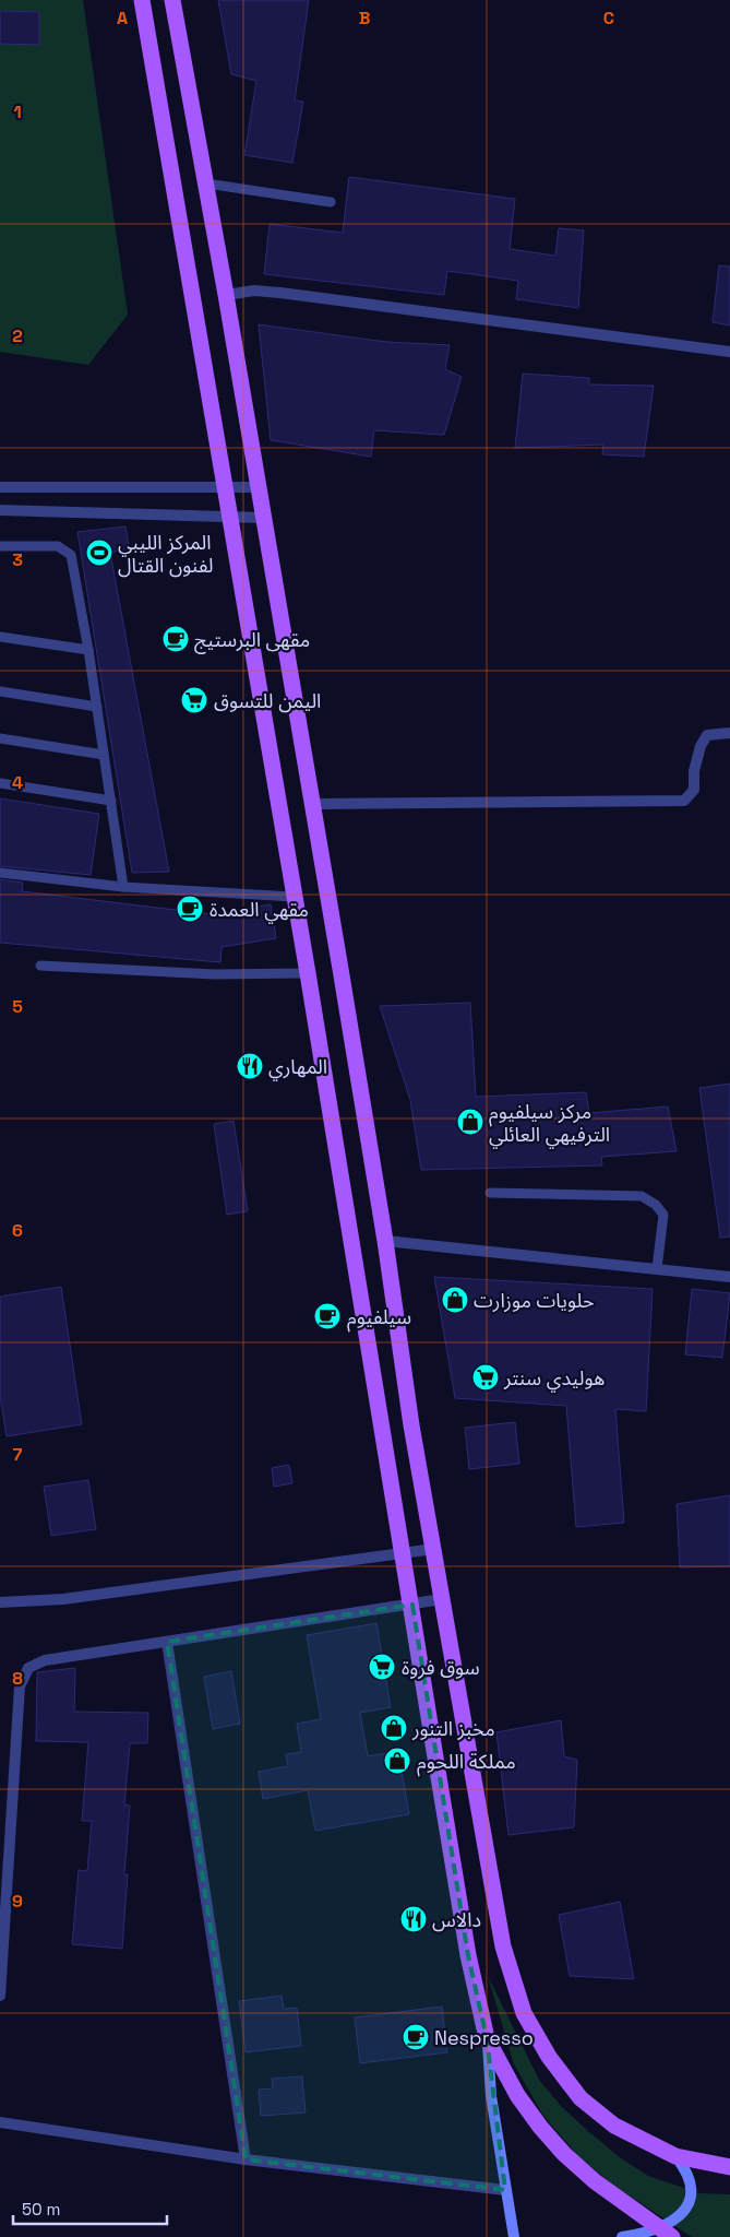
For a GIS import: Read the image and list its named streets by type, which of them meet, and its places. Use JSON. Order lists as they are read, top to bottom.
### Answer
{
  "places": {
    "sports": ["المركز الليبي لفنون القتال"],
    "cafe": [
      "مقهى البرستيج",
      "مقهي العمدة",
      "سيلفيوم",
      "Nespresso"
    ],
    "supermarket": ["اليمن للتسوق", "هوليدي سنتر", "سوق فروة"],
    "restaurant": ["المهاري", "دالاس"],
    "shop": [
      "مركز سيلفيوم الترفيهي العائلي",
      "حلويات موزارت",
      "مخبز التنور",
      "مملكة اللحوم"
    ]
  },
  "scale_bar": "50 m",
  "grid": {
    "columns": ["A", "B", "C"],
    "rows": [
      "1",
      "2",
      "3",
      "4",
      "5",
      "6",
      "7",
      "8",
      "9"
    ]
  }
}
